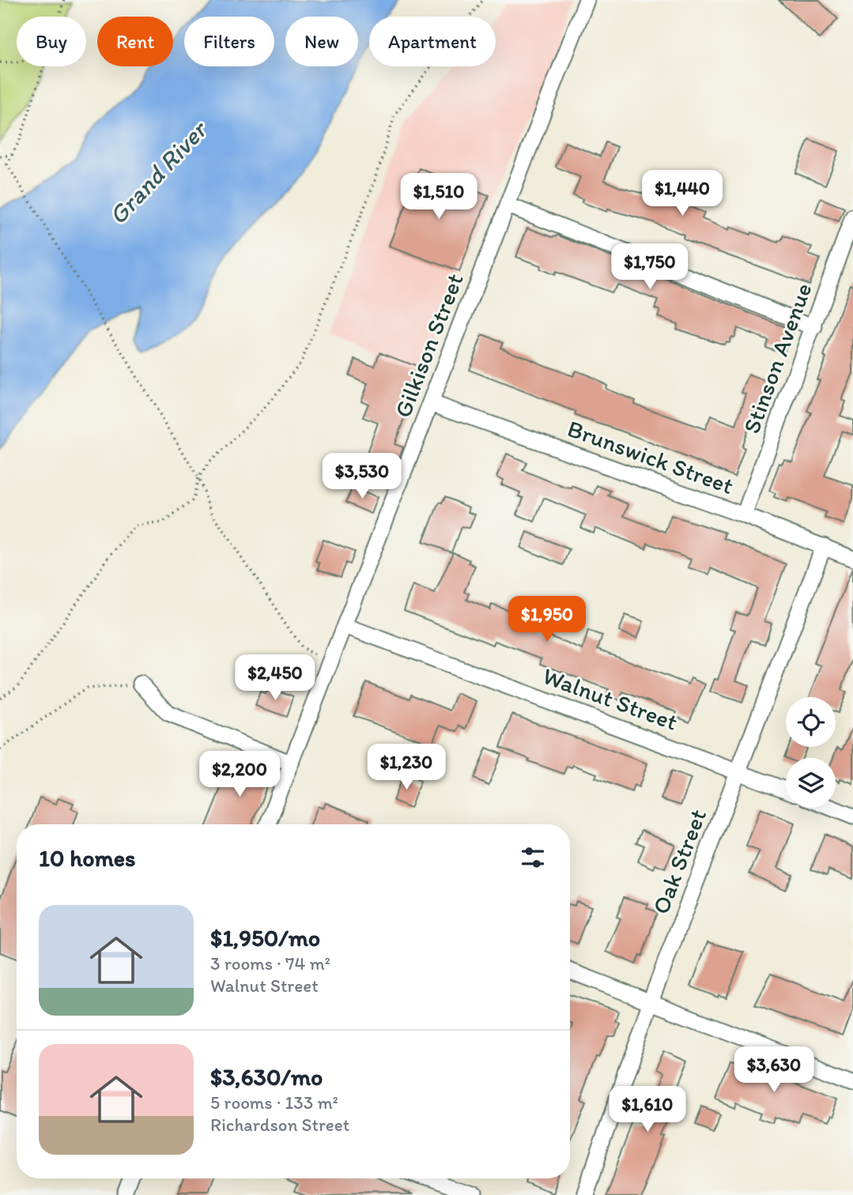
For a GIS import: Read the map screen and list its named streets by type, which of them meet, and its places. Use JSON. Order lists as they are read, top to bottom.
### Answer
{
  "streets": {
    "street": [
      "Gilkison Street",
      "Stinson Avenue",
      "Brunswick Street",
      "Walnut Street",
      "Oak Street"
    ]
  },
  "crossings": [
    ["Gilkison Street", "Brunswick Street"],
    ["Gilkison Street", "Walnut Street"],
    ["Stinson Avenue", "Brunswick Street"],
    ["Brunswick Street", "Oak Street"],
    ["Walnut Street", "Oak Street"]
  ],
  "water": ["Grand River"],
  "page": {
    "chip": [
      "Buy",
      "Rent",
      "Filters",
      "New",
      "Apartment"
    ],
    "price": [
      "$1,440",
      "$1,510",
      "$1,750",
      "$3,530",
      "$1,950",
      "$2,450",
      "$1,230",
      "$2,200",
      "$3,630",
      "$1,610"
    ],
    "heading": "10 homes",
    "list": [
      {
        "name": "$1,950/mo",
        "note": "3 rooms · 74 m² · Walnut Street"
      },
      {
        "name": "$3,630/mo",
        "note": "5 rooms · 133 m² · Richardson Street"
      }
    ]
  }
}
